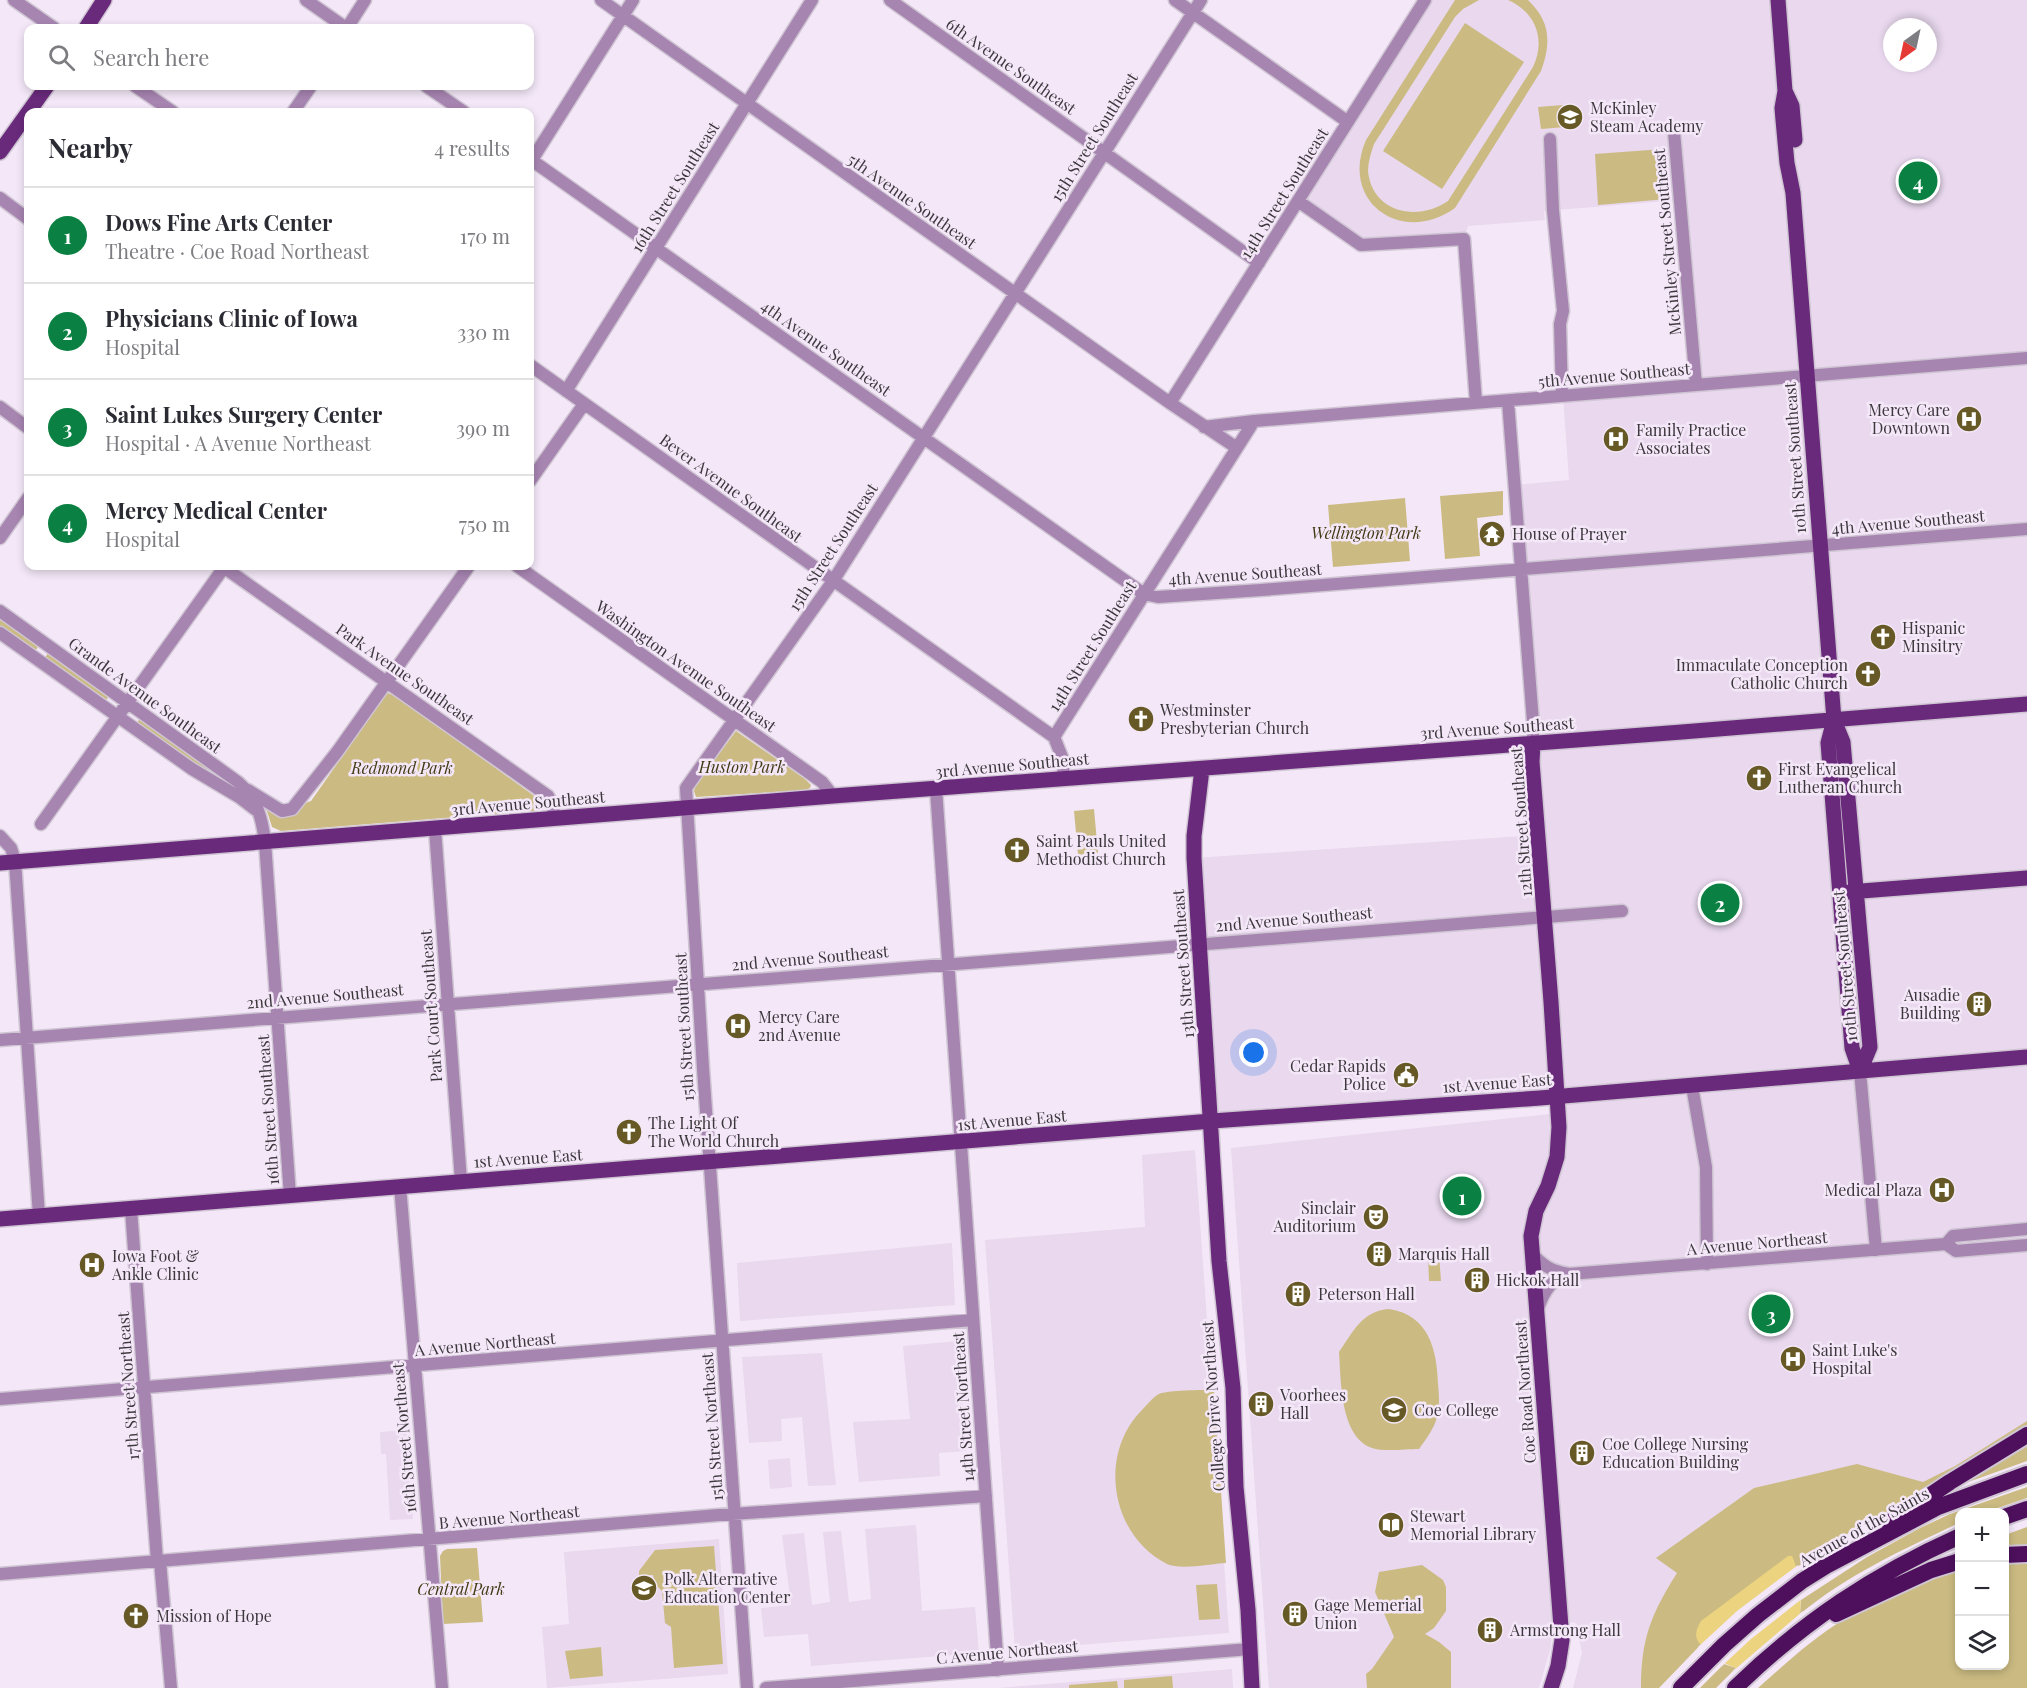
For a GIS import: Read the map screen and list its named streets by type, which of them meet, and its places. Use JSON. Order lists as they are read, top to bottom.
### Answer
{
  "streets": {
    "highway": ["Avenue of the Saints"],
    "main road": [
      "10th Street Southeast",
      "3rd Avenue Southeast",
      "12th Street Southeast",
      "13th Street Southeast",
      "1st Avenue East",
      "Coe Road Northeast",
      "College Drive Northeast"
    ],
    "street": [
      "6th Avenue Southeast",
      "15th Street Southeast",
      "16th Street Southeast",
      "14th Street Southeast",
      "5th Avenue Southeast",
      "McKinley Street Southeast",
      "4th Avenue Southeast",
      "Bever Avenue Southeast",
      "Washington Avenue Southeast",
      "Park Avenue Southeast",
      "Grande Avenue Southeast",
      "2nd Avenue Southeast",
      "Park Court Southeast",
      "A Avenue Northeast",
      "17th Street Northeast",
      "14th Street Northeast",
      "15th Street Northeast",
      "16th Street Northeast",
      "B Avenue Northeast",
      "C Avenue Northeast"
    ]
  },
  "crossings": [
    ["6th Avenue Southeast", "15th Street Southeast"],
    ["6th Avenue Southeast", "14th Street Southeast"],
    ["15th Street Southeast", "5th Avenue Southeast"],
    ["15th Street Southeast", "4th Avenue Southeast"],
    ["15th Street Southeast", "Bever Avenue Southeast"],
    ["15th Street Southeast", "Washington Avenue Southeast"],
    ["15th Street Southeast", "3rd Avenue Southeast"],
    ["15th Street Southeast", "2nd Avenue Southeast"],
    ["15th Street Southeast", "1st Avenue East"],
    ["15th Street Southeast", "15th Street Northeast"],
    ["16th Street Southeast", "5th Avenue Southeast"],
    ["16th Street Southeast", "4th Avenue Southeast"],
    ["16th Street Southeast", "Bever Avenue Southeast"],
    ["16th Street Southeast", "Grande Avenue Southeast"],
    ["16th Street Southeast", "3rd Avenue Southeast"],
    ["16th Street Southeast", "2nd Avenue Southeast"],
    ["16th Street Southeast", "1st Avenue East"],
    ["14th Street Southeast", "5th Avenue Southeast"],
    ["14th Street Southeast", "4th Avenue Southeast"],
    ["14th Street Southeast", "Bever Avenue Southeast"],
    ["5th Avenue Southeast", "McKinley Street Southeast"],
    ["5th Avenue Southeast", "10th Street Southeast"],
    ["5th Avenue Southeast", "12th Street Southeast"],
    ["4th Avenue Southeast", "10th Street Southeast"],
    ["4th Avenue Southeast", "12th Street Southeast"],
    ["10th Street Southeast", "3rd Avenue Southeast"],
    ["10th Street Southeast", "1st Avenue East"],
    ["Washington Avenue Southeast", "3rd Avenue Southeast"],
    ["Park Avenue Southeast", "3rd Avenue Southeast"],
    ["Grande Avenue Southeast", "3rd Avenue Southeast"],
    ["3rd Avenue Southeast", "12th Street Southeast"],
    ["3rd Avenue Southeast", "13th Street Southeast"],
    ["3rd Avenue Southeast", "Park Court Southeast"],
    ["12th Street Southeast", "2nd Avenue Southeast"],
    ["12th Street Southeast", "1st Avenue East"],
    ["12th Street Southeast", "Coe Road Northeast"],
    ["2nd Avenue Southeast", "13th Street Southeast"],
    ["2nd Avenue Southeast", "Park Court Southeast"],
    ["13th Street Southeast", "1st Avenue East"],
    ["13th Street Southeast", "College Drive Northeast"],
    ["Park Court Southeast", "1st Avenue East"],
    ["1st Avenue East", "17th Street Northeast"],
    ["1st Avenue East", "Coe Road Northeast"],
    ["1st Avenue East", "College Drive Northeast"],
    ["1st Avenue East", "14th Street Northeast"],
    ["1st Avenue East", "15th Street Northeast"],
    ["1st Avenue East", "16th Street Northeast"],
    ["A Avenue Northeast", "17th Street Northeast"],
    ["A Avenue Northeast", "14th Street Northeast"],
    ["A Avenue Northeast", "15th Street Northeast"],
    ["A Avenue Northeast", "16th Street Northeast"],
    ["17th Street Northeast", "B Avenue Northeast"],
    ["College Drive Northeast", "C Avenue Northeast"],
    ["14th Street Northeast", "B Avenue Northeast"],
    ["14th Street Northeast", "C Avenue Northeast"],
    ["15th Street Northeast", "B Avenue Northeast"],
    ["16th Street Northeast", "B Avenue Northeast"]
  ],
  "parks": [
    "Wellington Park",
    "Huston Park",
    "Redmond Park",
    "Central Park"
  ],
  "places": {
    "school or university": ["McKinley Steam Academy", "Coe College", "Polk Alternative Education Center"],
    "hospital": [
      "Mercy Care Downtown",
      "Family Practice Associates",
      "Mercy Care 2nd Avenue",
      "Medical Plaza",
      "Iowa Foot & Ankle Clinic",
      "Saint Luke's Hospital"
    ],
    "temple": ["House of Prayer"],
    "church": [
      "Hispanic Minsitry",
      "Immaculate Conception Catholic Church",
      "Westminster Presbyterian Church",
      "First Evangelical Lutheran Church",
      "Saint Pauls United Methodist Church",
      "The Light Of The World Church",
      "Mission of Hope"
    ],
    "building": [
      "Ausadie Building",
      "Marquis Hall",
      "Hickok Hall",
      "Peterson Hall",
      "Voorhees Hall",
      "Coe College Nursing Education Building",
      "Gage Memerial Union",
      "Armstrong Hall"
    ],
    "public building": ["Cedar Rapids Police"],
    "theatre": ["Sinclair Auditorium"],
    "library": ["Stewart Memorial Library"]
  },
  "north": "bottom left",
  "page": {
    "search": "Search here",
    "heading": ["Nearby", "4 results"],
    "pins": [
      "4",
      "2",
      "1",
      "3"
    ],
    "list": [
      {
        "mark": "1",
        "name": "Dows Fine Arts Center",
        "note": "Theatre · Coe Road Northeast",
        "value": "170 m"
      },
      {
        "mark": "2",
        "name": "Physicians Clinic of Iowa",
        "note": "Hospital",
        "value": "330 m"
      },
      {
        "mark": "3",
        "name": "Saint Lukes Surgery Center",
        "note": "Hospital · A Avenue Northeast",
        "value": "390 m"
      },
      {
        "mark": "4",
        "name": "Mercy Medical Center",
        "note": "Hospital",
        "value": "750 m"
      }
    ],
    "map_buttons": ["+", "−"]
  }
}
